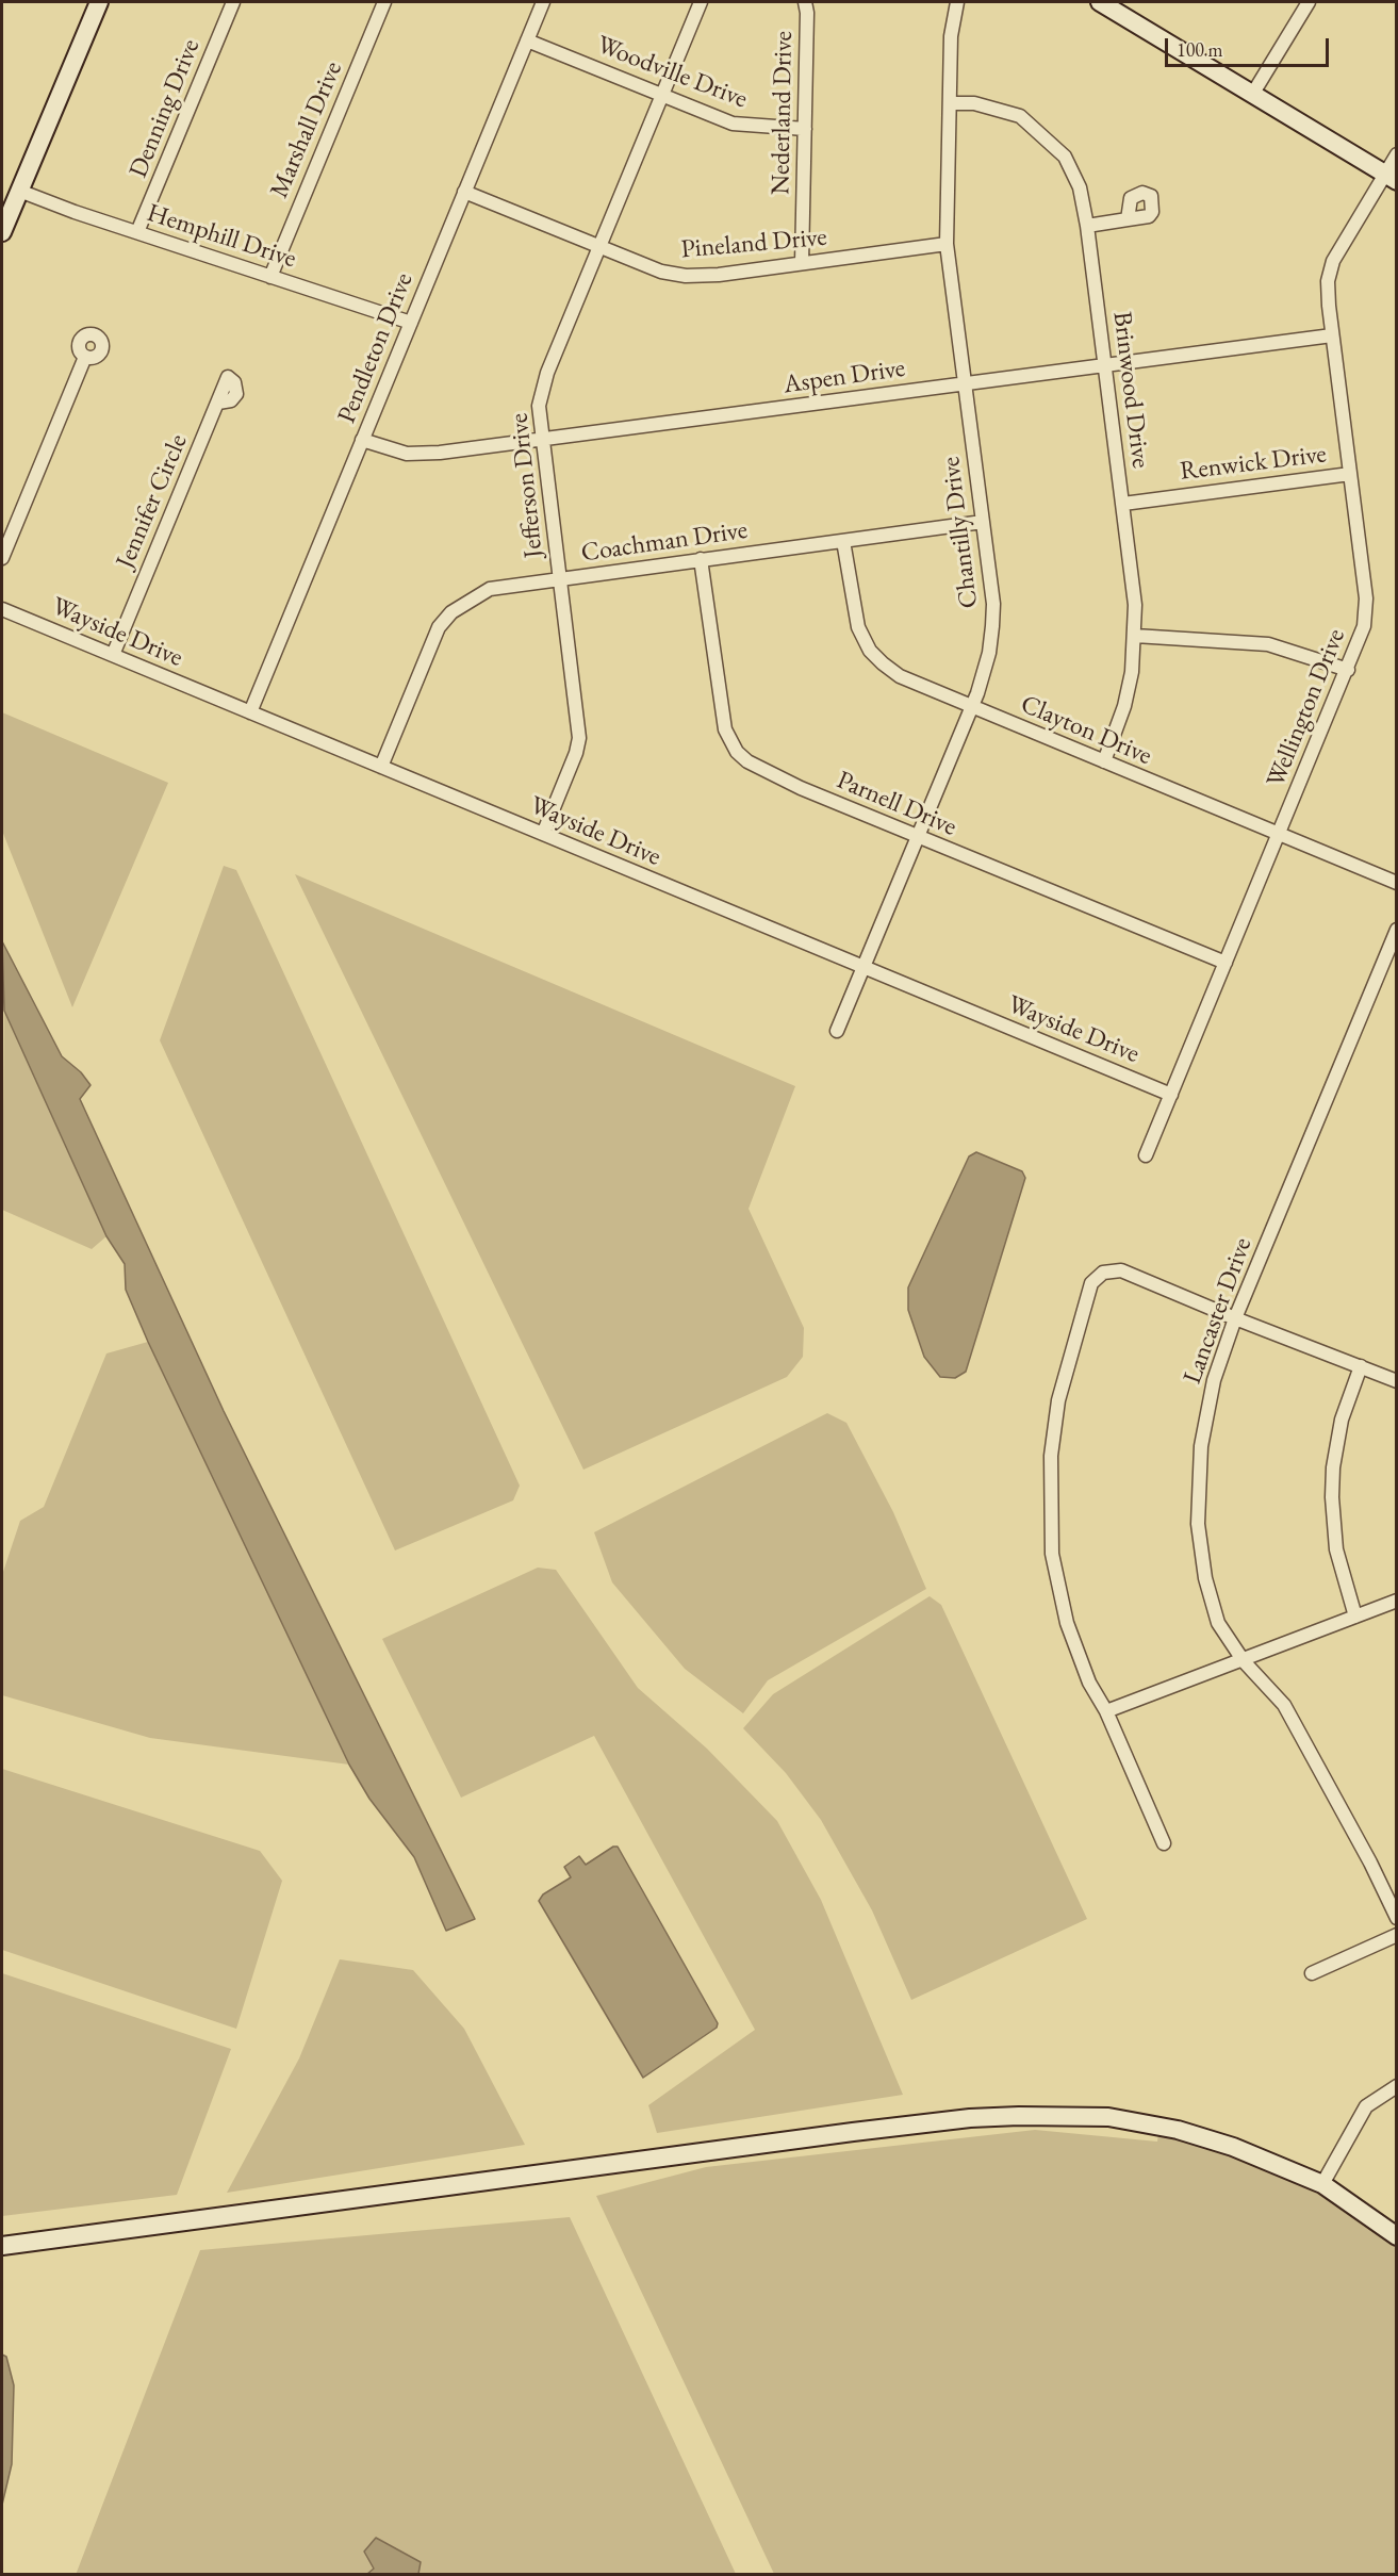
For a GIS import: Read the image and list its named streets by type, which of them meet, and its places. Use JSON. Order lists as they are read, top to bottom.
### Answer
{
  "streets": {
    "street": [
      "Woodville Drive",
      "Denning Drive",
      "Nederland Drive",
      "Marshall Drive",
      "Hemphill Drive",
      "Pineland Drive",
      "Pendleton Drive",
      "Aspen Drive",
      "Brinwood Drive",
      "Renwick Drive",
      "Jefferson Drive",
      "Jennifer Circle",
      "Chantilly Drive",
      "Coachman Drive",
      "Wayside Drive",
      "Wellington Drive",
      "Clayton Drive",
      "Parnell Drive",
      "Lancaster Drive"
    ]
  },
  "crossings": [
    ["Woodville Drive", "Nederland Drive"],
    ["Woodville Drive", "Pendleton Drive"],
    ["Woodville Drive", "Jefferson Drive"],
    ["Denning Drive", "Hemphill Drive"],
    ["Nederland Drive", "Pineland Drive"],
    ["Marshall Drive", "Hemphill Drive"],
    ["Hemphill Drive", "Pendleton Drive"],
    ["Pineland Drive", "Pendleton Drive"],
    ["Pineland Drive", "Jefferson Drive"],
    ["Pineland Drive", "Chantilly Drive"],
    ["Pendleton Drive", "Aspen Drive"],
    ["Pendleton Drive", "Wayside Drive"],
    ["Aspen Drive", "Brinwood Drive"],
    ["Aspen Drive", "Jefferson Drive"],
    ["Aspen Drive", "Chantilly Drive"],
    ["Aspen Drive", "Wellington Drive"],
    ["Brinwood Drive", "Renwick Drive"],
    ["Brinwood Drive", "Chantilly Drive"],
    ["Brinwood Drive", "Clayton Drive"],
    ["Renwick Drive", "Wellington Drive"],
    ["Jefferson Drive", "Coachman Drive"],
    ["Jefferson Drive", "Wayside Drive"],
    ["Jennifer Circle", "Wayside Drive"],
    ["Chantilly Drive", "Coachman Drive"],
    ["Chantilly Drive", "Wayside Drive"],
    ["Chantilly Drive", "Clayton Drive"],
    ["Chantilly Drive", "Parnell Drive"],
    ["Coachman Drive", "Wayside Drive"],
    ["Coachman Drive", "Clayton Drive"],
    ["Coachman Drive", "Parnell Drive"],
    ["Wayside Drive", "Wellington Drive"],
    ["Wellington Drive", "Clayton Drive"],
    ["Wellington Drive", "Parnell Drive"]
  ],
  "scale_bar": "100 m"
}
